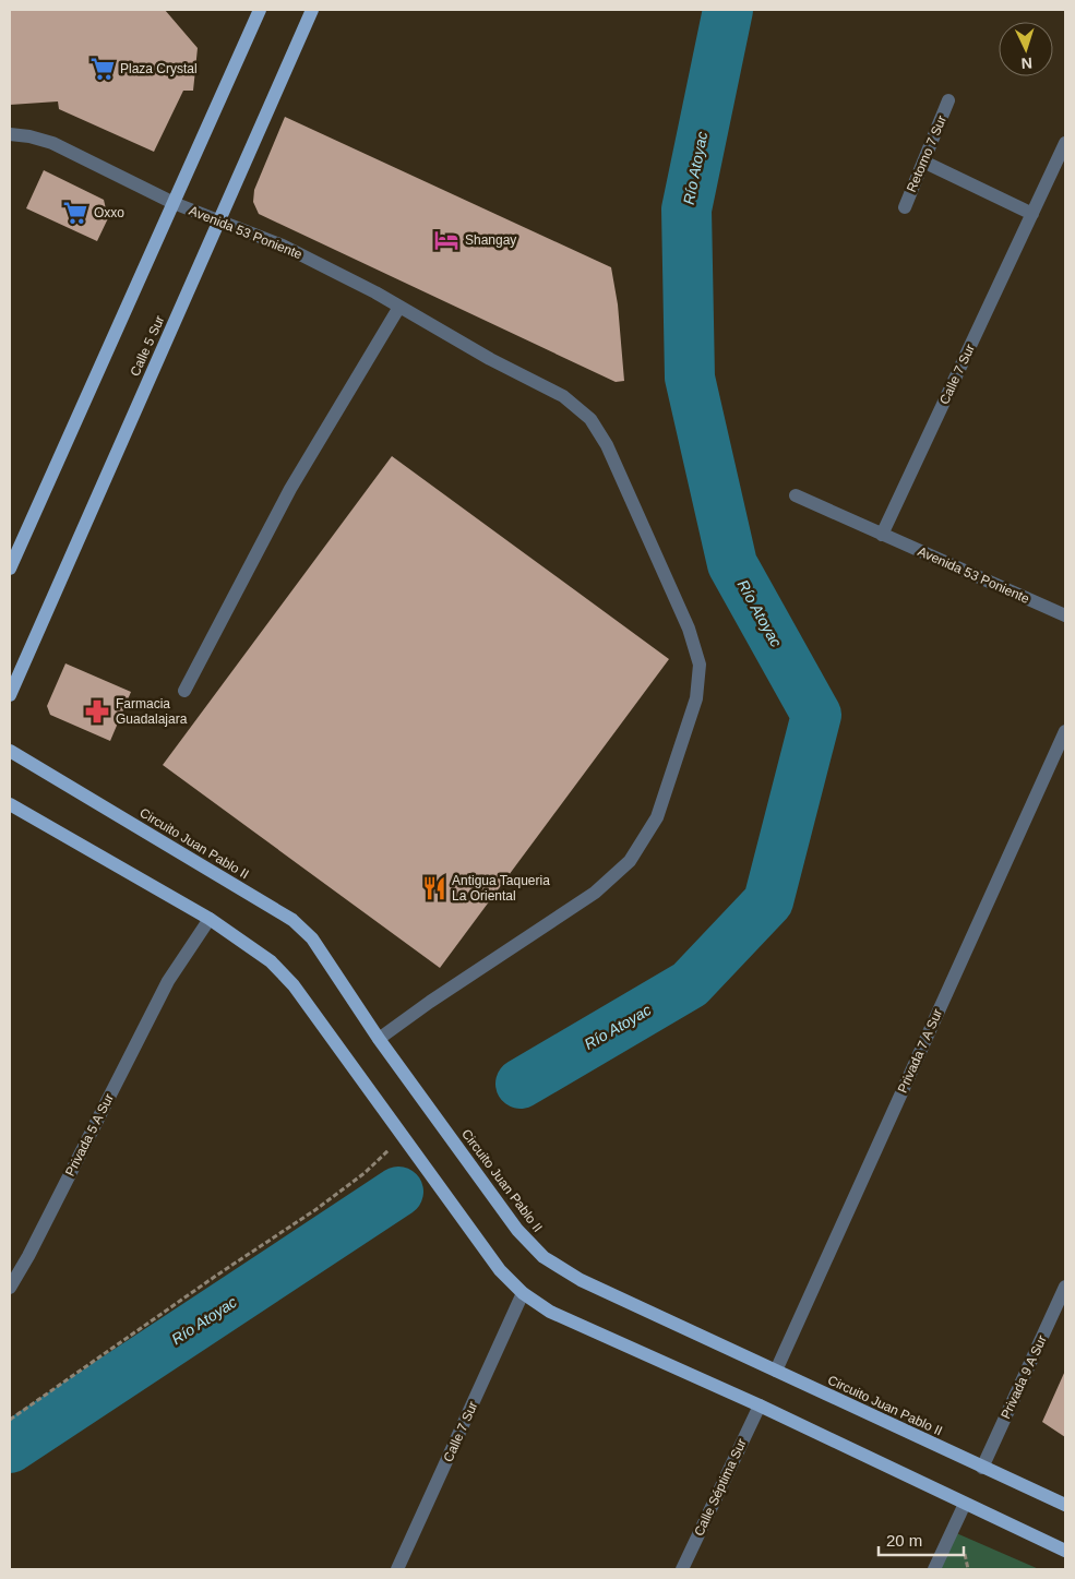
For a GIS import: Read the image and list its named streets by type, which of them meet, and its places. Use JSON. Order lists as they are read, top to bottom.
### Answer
{
  "streets": {
    "main road": ["Calle 5 Sur", "Circuito Juan Pablo II"],
    "street": [
      "Retorno 7 Sur",
      "Avenida 53 Poniente",
      "Calle 7 Sur",
      "Privada 7 A Sur",
      "Privada 5 A Sur",
      "Privada 9 A Sur",
      "Calle Séptima Sur"
    ]
  },
  "crossings": [
    ["Avenida 53 Poniente", "Calle 5 Sur"],
    ["Avenida 53 Poniente", "Calle 7 Sur"],
    ["Avenida 53 Poniente", "Circuito Juan Pablo II"],
    ["Circuito Juan Pablo II", "Privada 7 A Sur"],
    ["Circuito Juan Pablo II", "Privada 9 A Sur"]
  ],
  "water": ["Río Atoyac"],
  "places": {
    "supermarket": ["Plaza Crystal", "Oxxo"],
    "hotel": ["Shangay"],
    "pharmacy": ["Farmacia Guadalajara"],
    "restaurant": ["Antigua Taqueria La Oriental"]
  },
  "scale_bar": "20 m",
  "north": "bottom"
}
